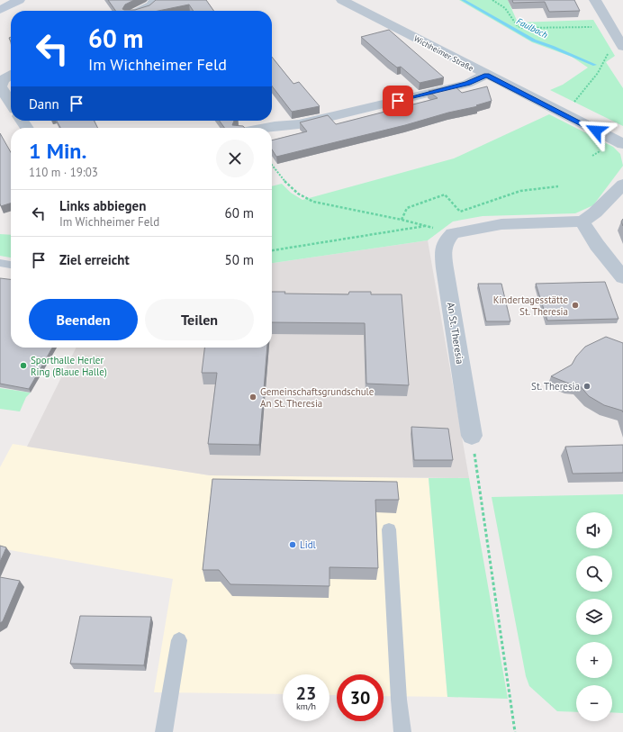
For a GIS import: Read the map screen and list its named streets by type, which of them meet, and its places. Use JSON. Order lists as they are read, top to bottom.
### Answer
{
  "streets": {
    "street": ["Wichheimer Straße", "An St. Theresia"]
  },
  "water": ["Faulbach"],
  "places": [
    "Kindertagesstätte St. Theresia",
    "Sporthalle Herler Ring (Blaue Halle)",
    "St. Theresia",
    "Gemeinschaftsgrundschule An St. Theresia",
    "Lidl"
  ],
  "page": {
    "turn": ["60 m", "Im Wichheimer Feld"],
    "then": "Dann",
    "heading": ["1 Min.", "110 m · 19:03"],
    "list": [
      {
        "name": "Links abbiegen",
        "note": "Im Wichheimer Feld",
        "value": "60 m"
      },
      {
        "name": "Ziel erreicht",
        "value": "50 m"
      }
    ],
    "buttons": ["Beenden", "Teilen"],
    "map_buttons": ["+", "−"],
    "speed": "23 km/h",
    "limit": "30"
  }
}
